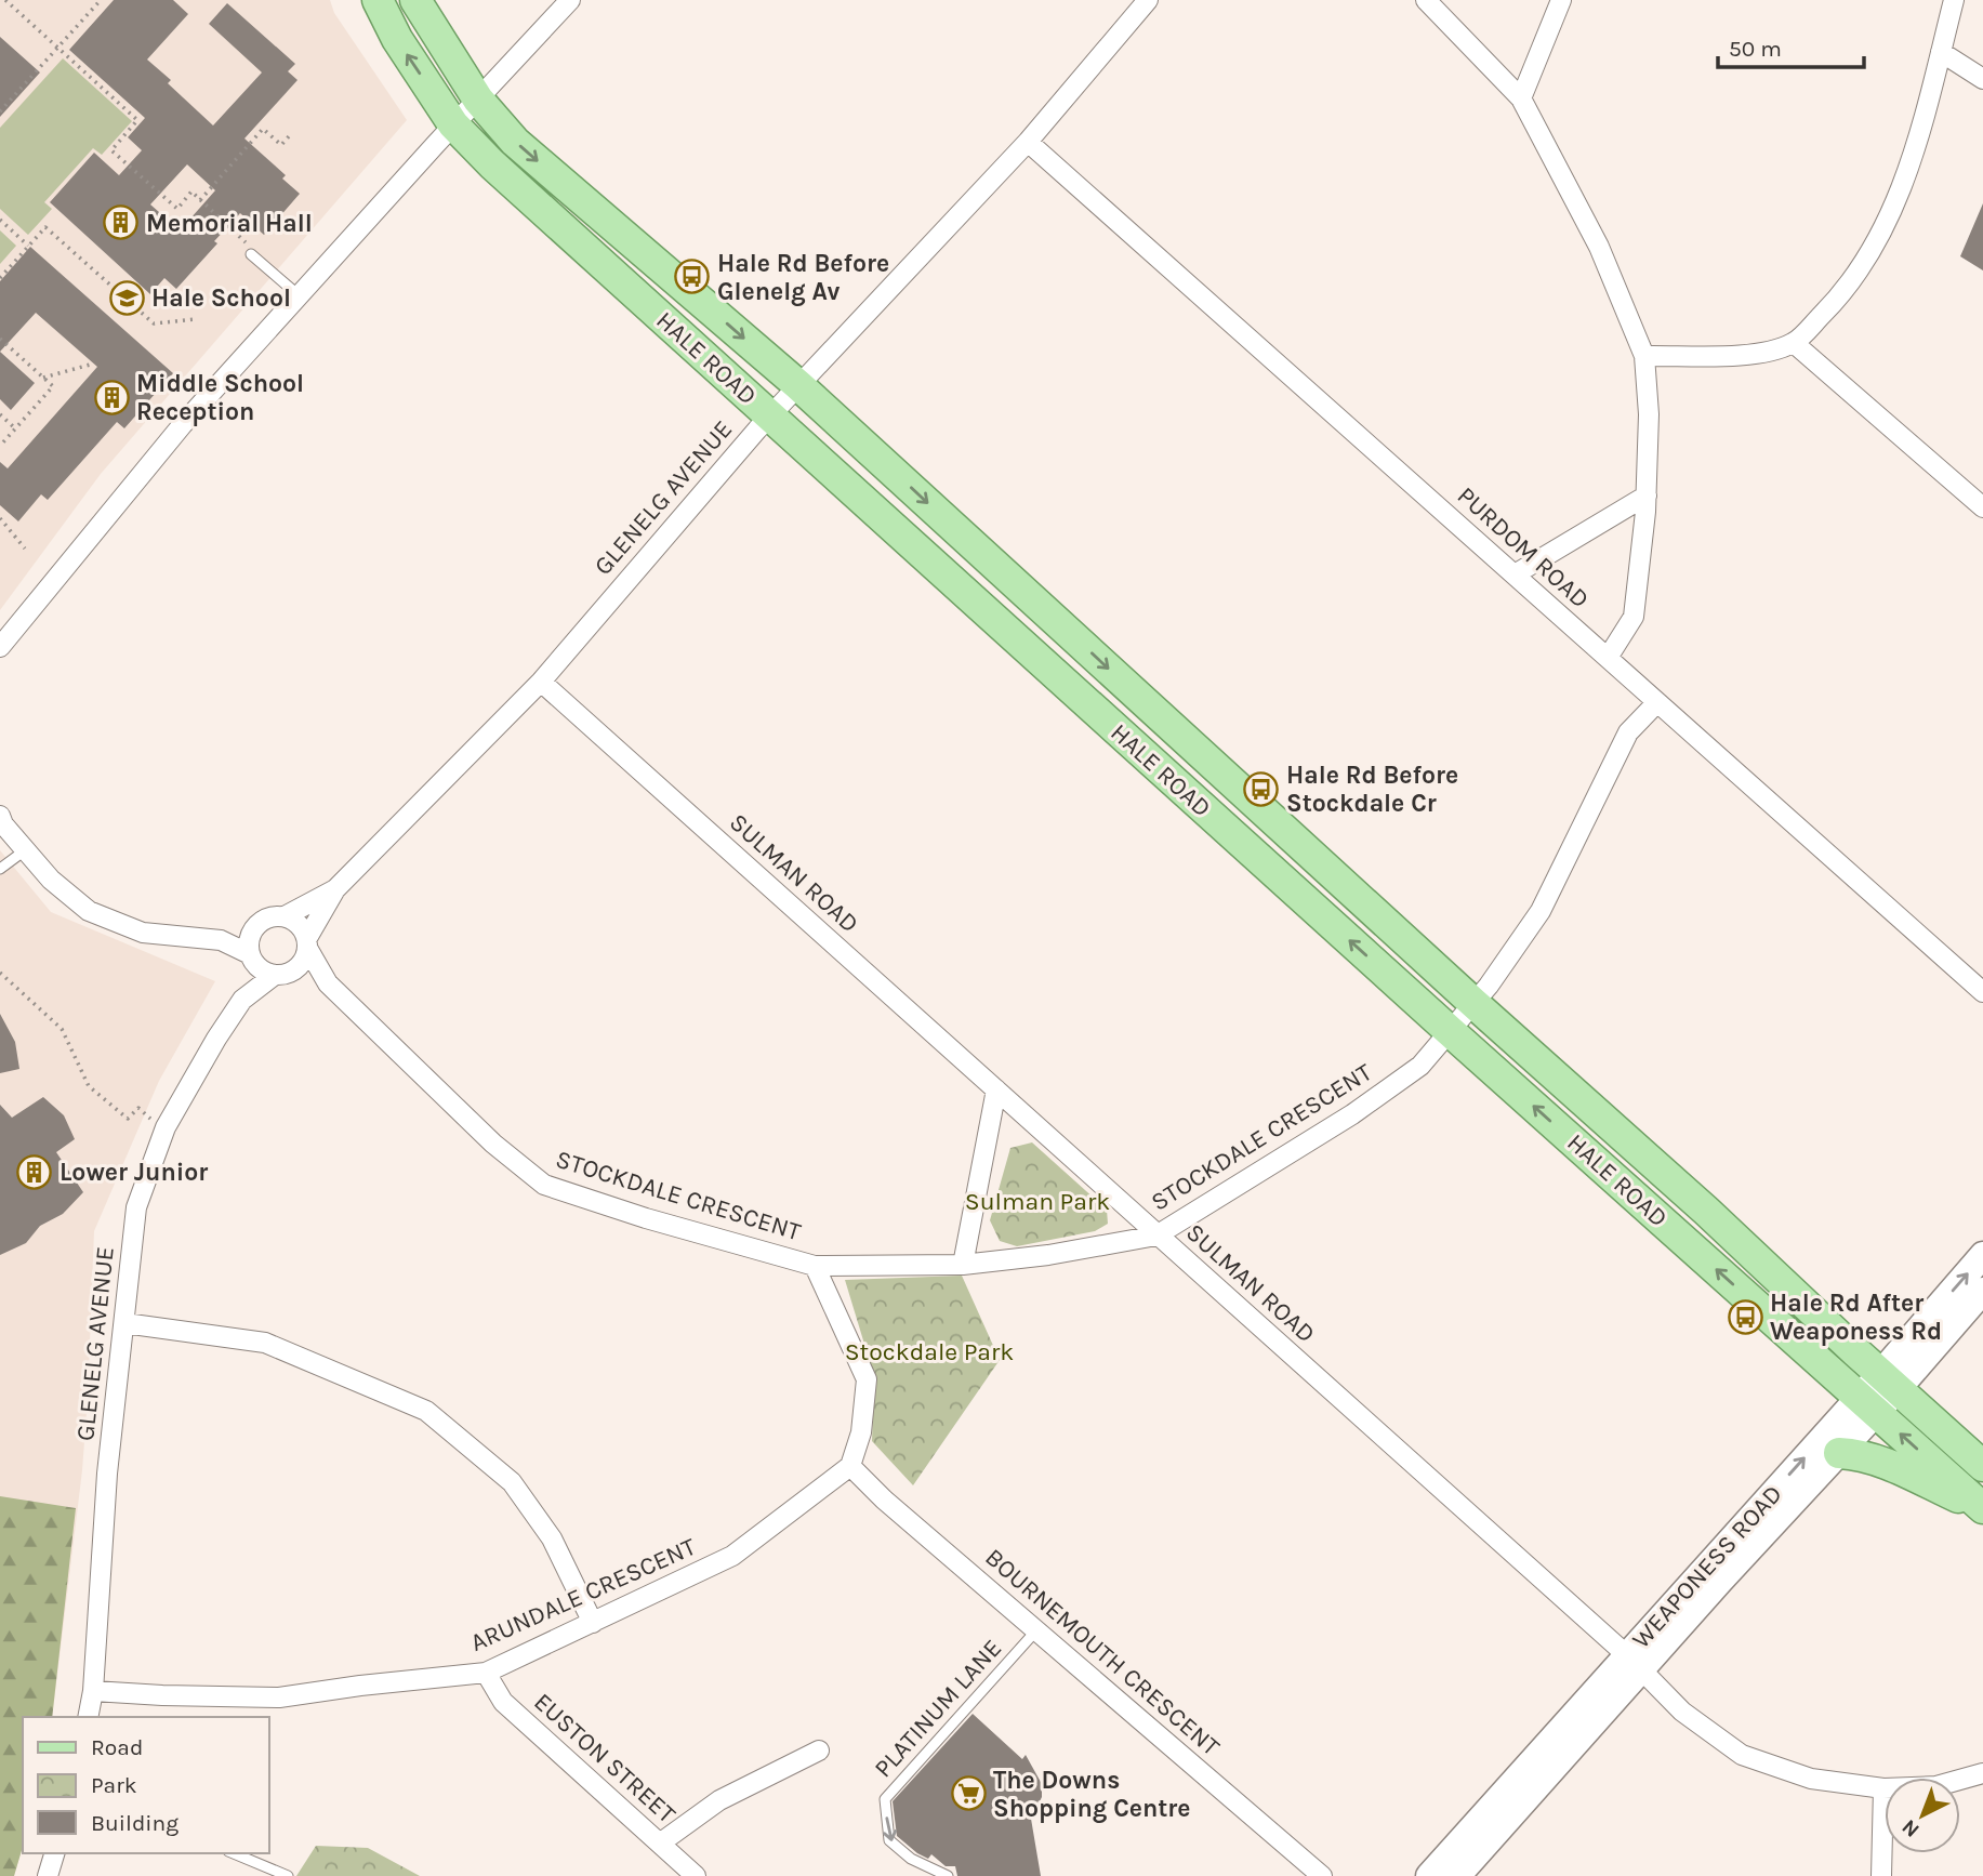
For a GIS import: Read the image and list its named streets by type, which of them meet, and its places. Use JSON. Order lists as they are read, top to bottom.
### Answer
{
  "streets": {
    "main road": ["HALE ROAD", "WEAPONESS ROAD"],
    "street": [
      "GLENELG AVENUE",
      "PURDOM ROAD",
      "SULMAN ROAD",
      "STOCKDALE CRESCENT",
      "ARUNDALE CRESCENT",
      "BOURNEMOUTH CRESCENT",
      "EUSTON STREET"
    ],
    "lane": ["PLATINUM LANE"]
  },
  "crossings": [
    ["HALE ROAD", "GLENELG AVENUE"],
    ["HALE ROAD", "STOCKDALE CRESCENT"],
    ["HALE ROAD", "WEAPONESS ROAD"],
    ["GLENELG AVENUE", "PURDOM ROAD"],
    ["GLENELG AVENUE", "SULMAN ROAD"],
    ["GLENELG AVENUE", "STOCKDALE CRESCENT"],
    ["GLENELG AVENUE", "ARUNDALE CRESCENT"],
    ["PURDOM ROAD", "STOCKDALE CRESCENT"],
    ["SULMAN ROAD", "STOCKDALE CRESCENT"],
    ["SULMAN ROAD", "WEAPONESS ROAD"],
    ["ARUNDALE CRESCENT", "BOURNEMOUTH CRESCENT"],
    ["ARUNDALE CRESCENT", "EUSTON STREET"],
    ["BOURNEMOUTH CRESCENT", "PLATINUM LANE"]
  ],
  "parks": ["Sulman Park", "Stockdale Park"],
  "places": {
    "building": ["Memorial Hall", "Middle School Reception", "Lower Junior"],
    "bus stop": ["Hale Rd Before Glenelg Av", "Hale Rd Before Stockdale Cr", "Hale Rd After Weaponess Rd"],
    "school or university": ["Hale School"],
    "supermarket": ["The Downs Shopping Centre"]
  },
  "legend": ["Road", "Park", "Building"],
  "scale_bar": "50 m",
  "north": "bottom left"
}
